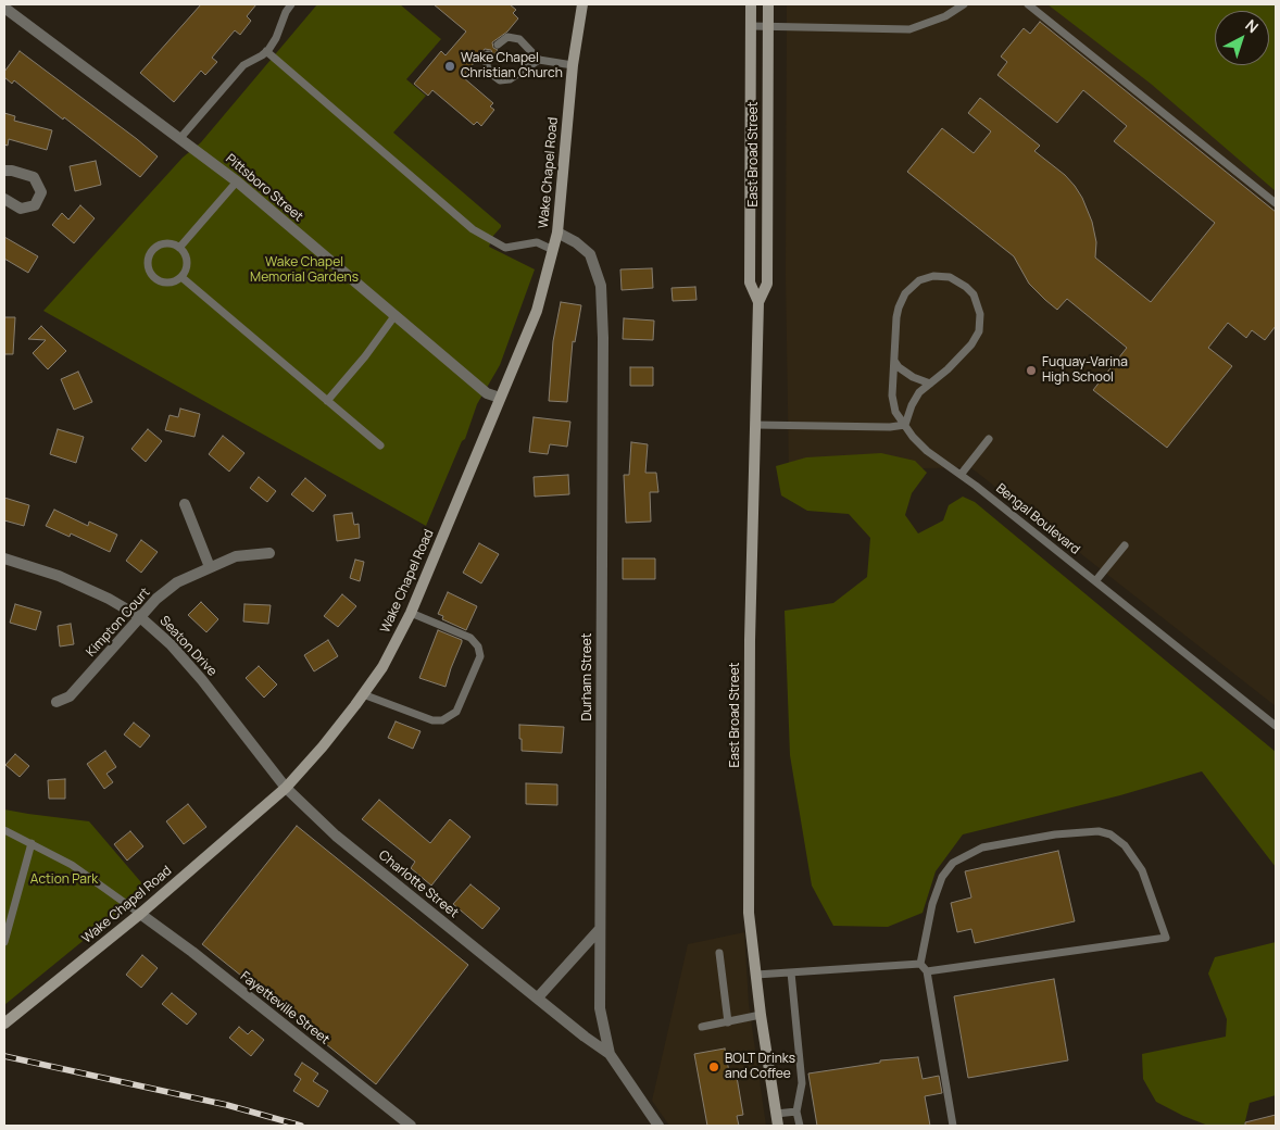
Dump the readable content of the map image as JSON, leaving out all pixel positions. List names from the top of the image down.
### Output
{
  "streets": {
    "main road": ["East Broad Street", "Wake Chapel Road"],
    "street": [
      "Pittsboro Street",
      "Kimpton Court",
      "Seaton Drive",
      "Durham Street",
      "Charlotte Street",
      "Fayetteville Street"
    ],
    "lane": ["Bengal Boulevard"]
  },
  "crossings": [
    ["Wake Chapel Road", "Pittsboro Street"],
    ["Wake Chapel Road", "Seaton Drive"],
    ["Wake Chapel Road", "Durham Street"],
    ["Wake Chapel Road", "Charlotte Street"],
    ["Wake Chapel Road", "Fayetteville Street"],
    ["Kimpton Court", "Seaton Drive"],
    ["Seaton Drive", "Charlotte Street"],
    ["Durham Street", "Charlotte Street"]
  ],
  "parks": ["Wake Chapel Memorial Gardens", "Action Park"],
  "places": ["Wake Chapel Christian Church", "Fuquay-Varina High School", "BOLT Drinks and Coffee"],
  "north": "top right"
}
